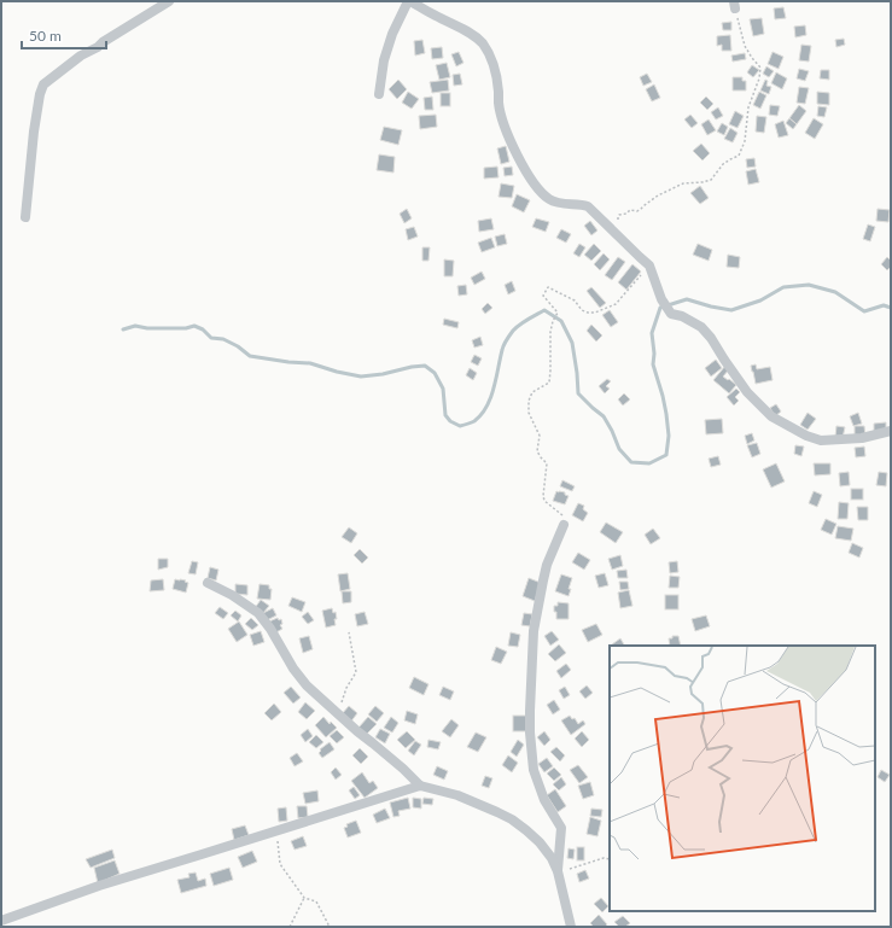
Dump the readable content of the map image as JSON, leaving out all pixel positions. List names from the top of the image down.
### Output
{
  "scale_bar": "50 m"
}
